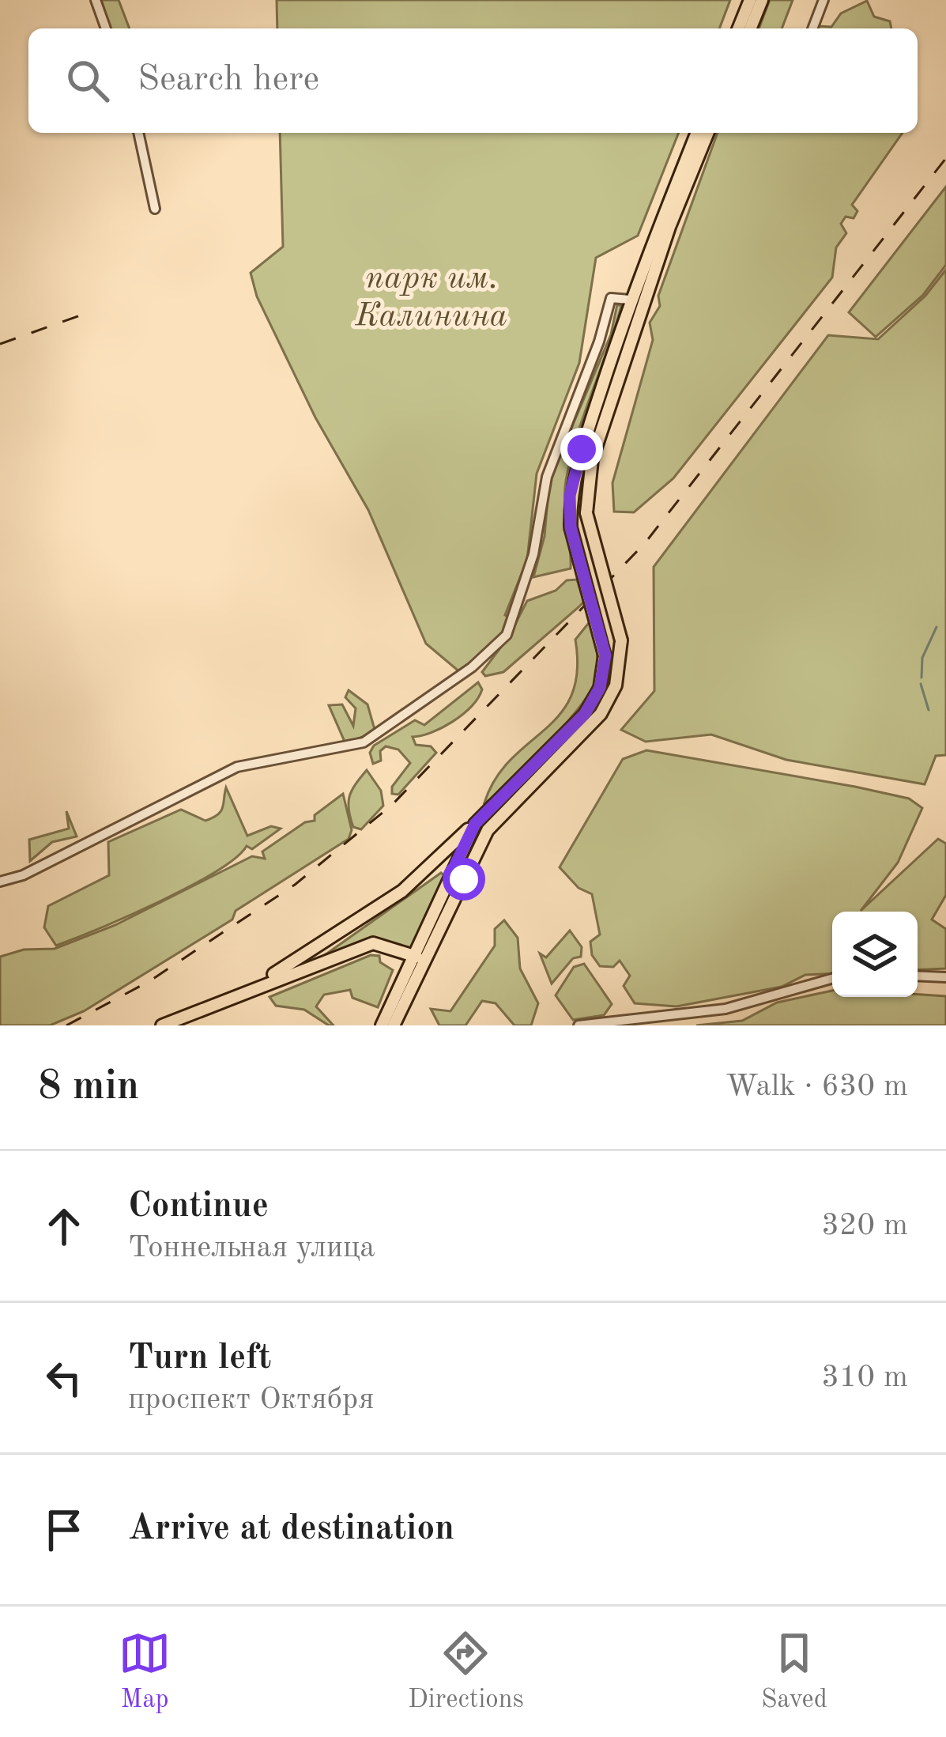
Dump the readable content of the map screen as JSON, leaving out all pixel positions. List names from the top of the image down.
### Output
{
  "parks": ["парк им. Калинина"],
  "page": {
    "search": "Search here",
    "heading": ["8 min", "Walk · 630 m"],
    "list": [
      ["Continue", "Тоннельная улица", "320 m"],
      ["Turn left", "проспект Октября", "310 m"],
      "Arrive at destination"
    ],
    "nav": ["Map", "Directions", "Saved"]
  }
}
